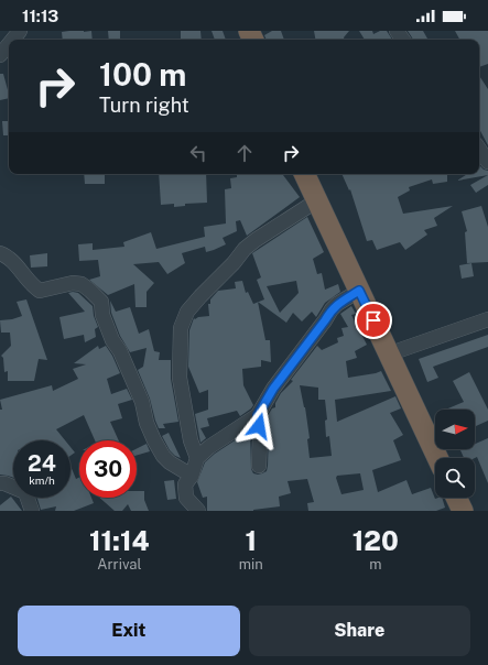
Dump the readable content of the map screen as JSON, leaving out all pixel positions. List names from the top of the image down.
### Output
{
  "north": "right",
  "page": {
    "status": "11:13",
    "turn": ["100 m", "Turn right"],
    "speed": "24 km/h",
    "limit": "30",
    "eta": [
      "11:14",
      "Arrival",
      "1",
      "min",
      "120",
      "m"
    ],
    "buttons": ["Exit", "Share"]
  }
}
